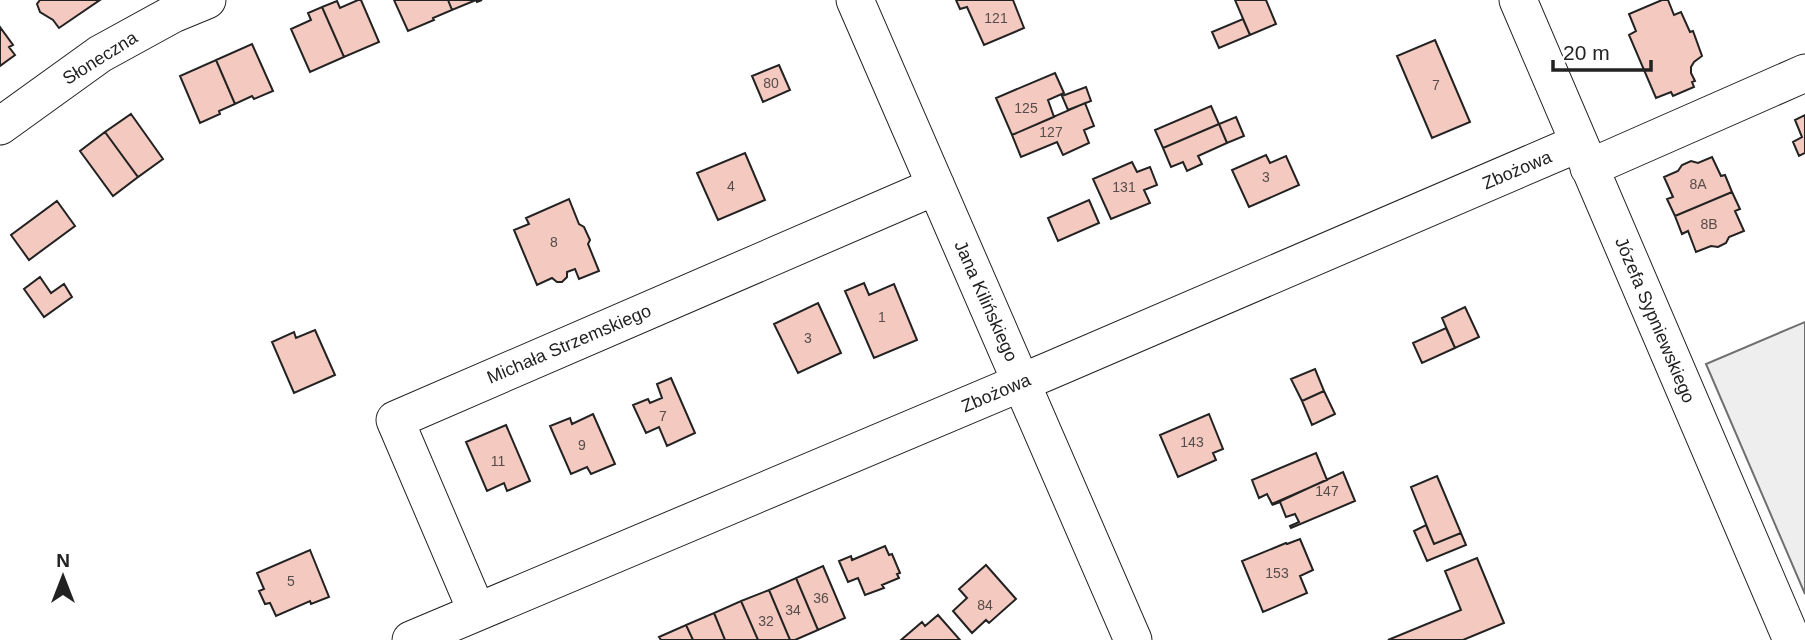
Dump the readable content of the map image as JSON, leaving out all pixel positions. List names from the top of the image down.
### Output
{
  "streets": {
    "street": [
      "Słoneczna",
      "Zbożowa",
      "Jana Kilińskiego",
      "Józefa Sypniewskiego",
      "Michała Strzemskiego"
    ]
  },
  "crossings": [
    ["Zbożowa", "Jana Kilińskiego"],
    ["Zbożowa", "Józefa Sypniewskiego"],
    ["Zbożowa", "Michała Strzemskiego"],
    ["Jana Kilińskiego", "Michała Strzemskiego"]
  ],
  "house_numbers": [
    "121",
    "80",
    "7",
    "125",
    "127",
    "3",
    "8A",
    "4",
    "131",
    "8B",
    "8",
    "1",
    "3",
    "7",
    "143",
    "9",
    "11",
    "147",
    "153",
    "5",
    "36",
    "84",
    "34",
    "32"
  ],
  "scale_bar": "20 m",
  "north": "top"
}
